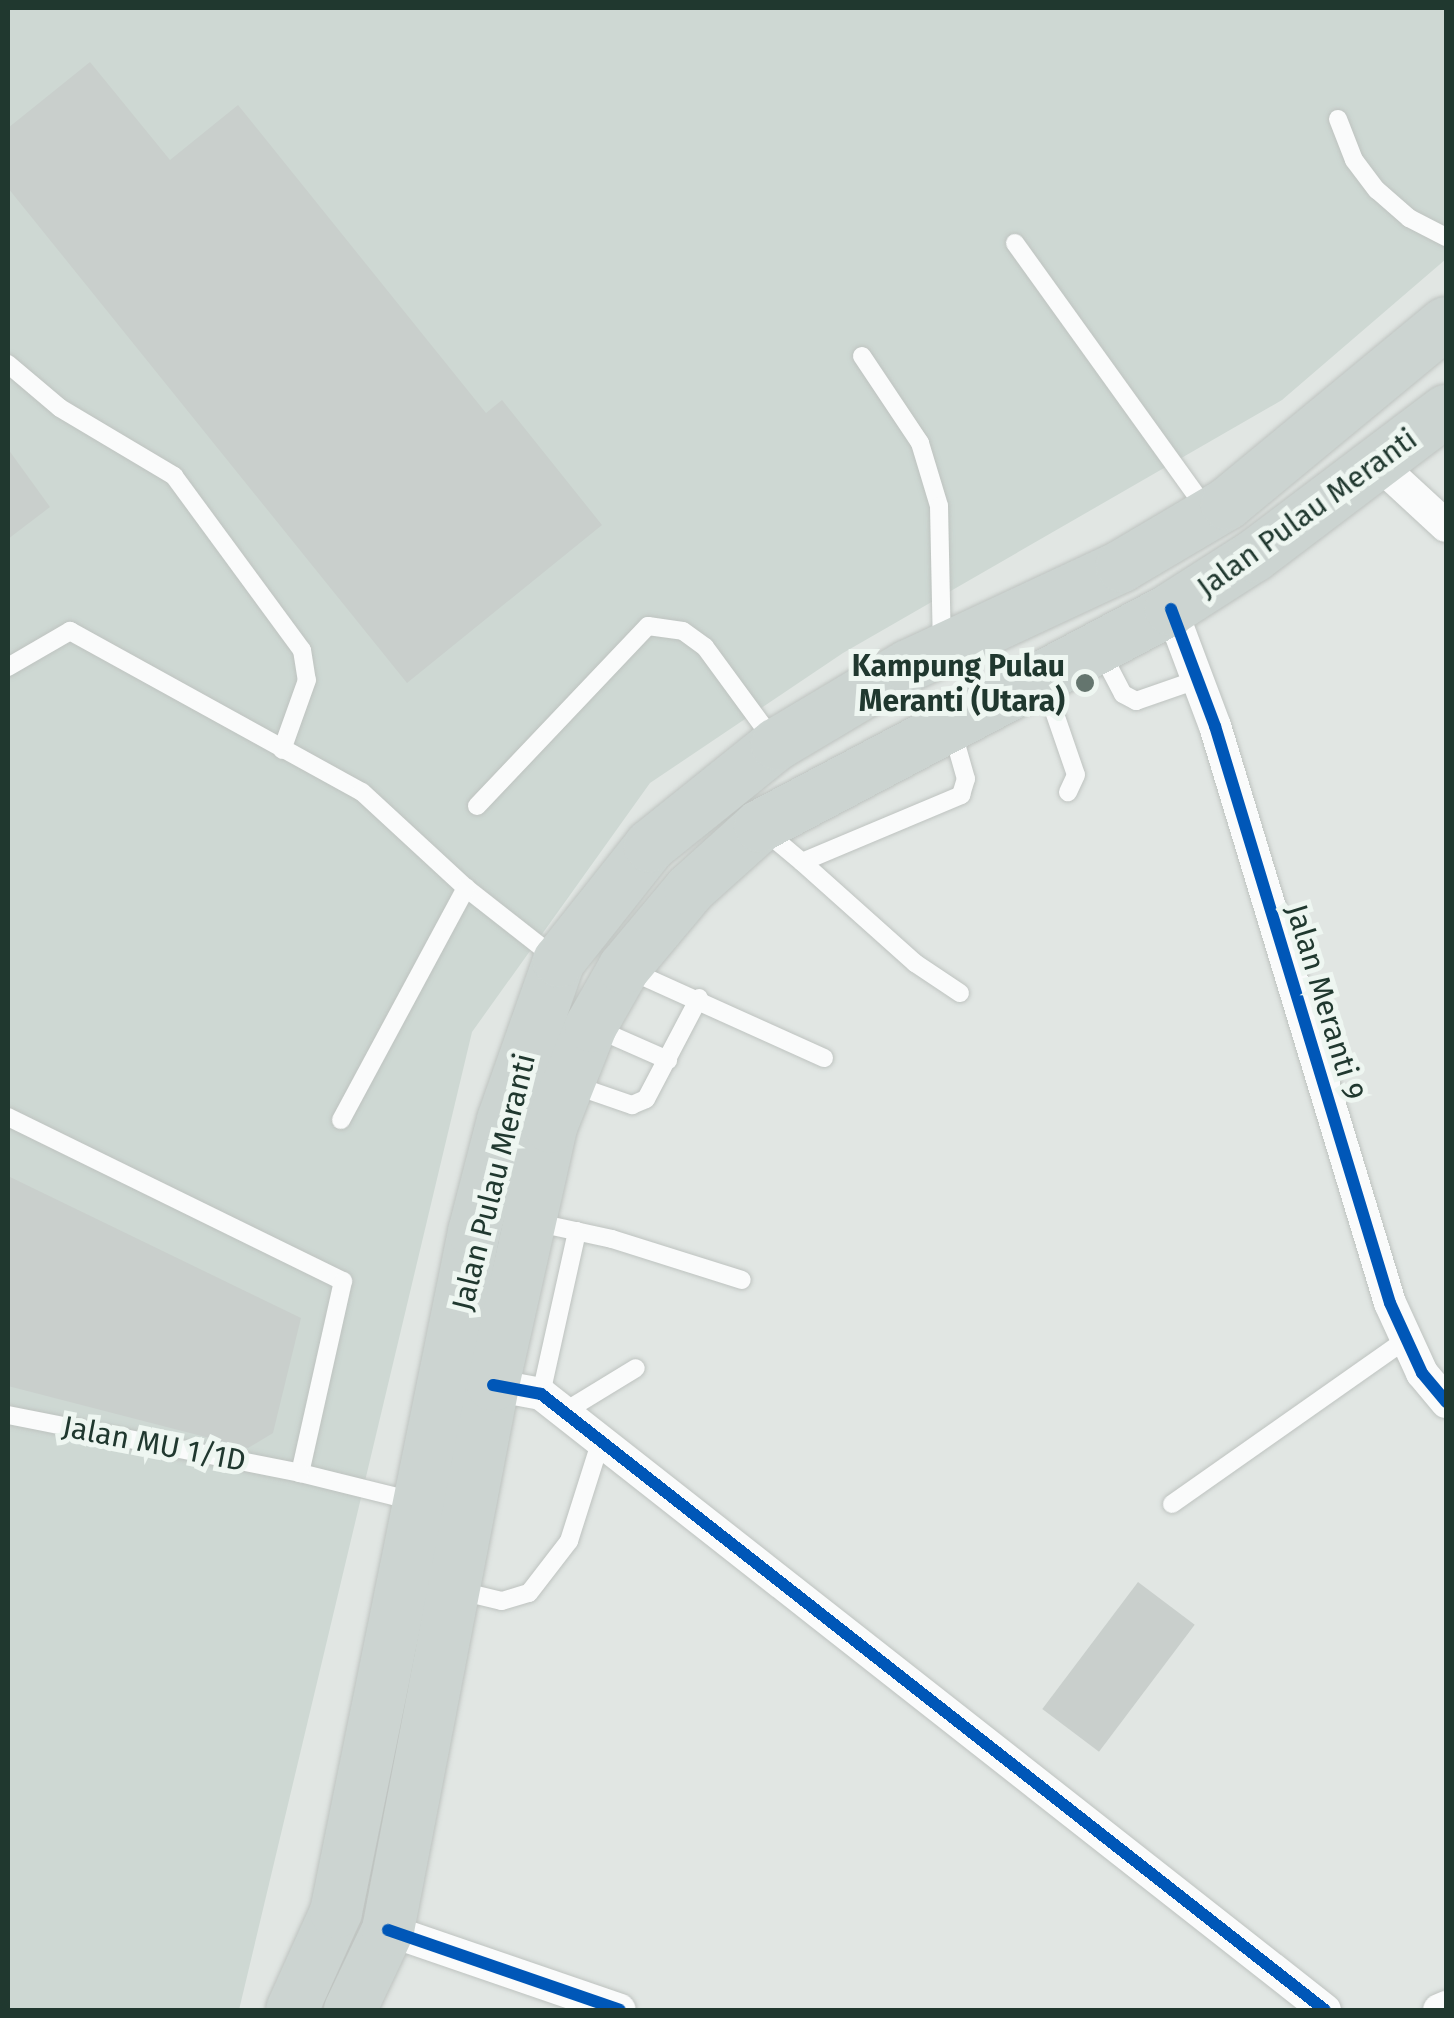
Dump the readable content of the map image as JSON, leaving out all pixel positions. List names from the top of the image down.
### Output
{
  "streets": {
    "main road": ["Jalan Pulau Meranti"],
    "street": ["Jalan Meranti 9"],
    "lane": ["Jalan MU 1/1D"]
  },
  "crossings": [
    ["Jalan Pulau Meranti", "Jalan Meranti 9"],
    ["Jalan Pulau Meranti", "Jalan MU 1/1D"]
  ],
  "places": ["Kampung Pulau Meranti (Utara)"]
}
